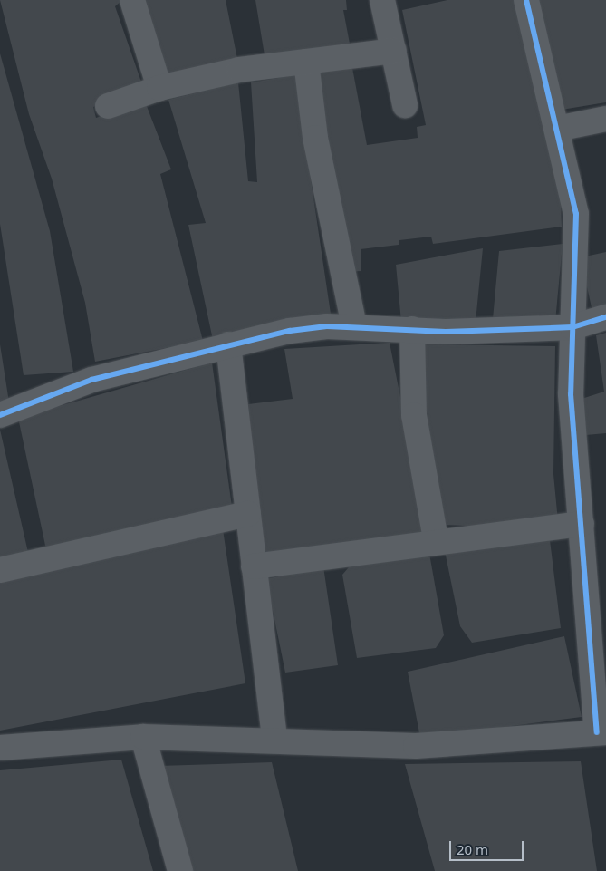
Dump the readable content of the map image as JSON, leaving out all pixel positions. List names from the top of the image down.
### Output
{
  "scale_bar": "20 m"
}
